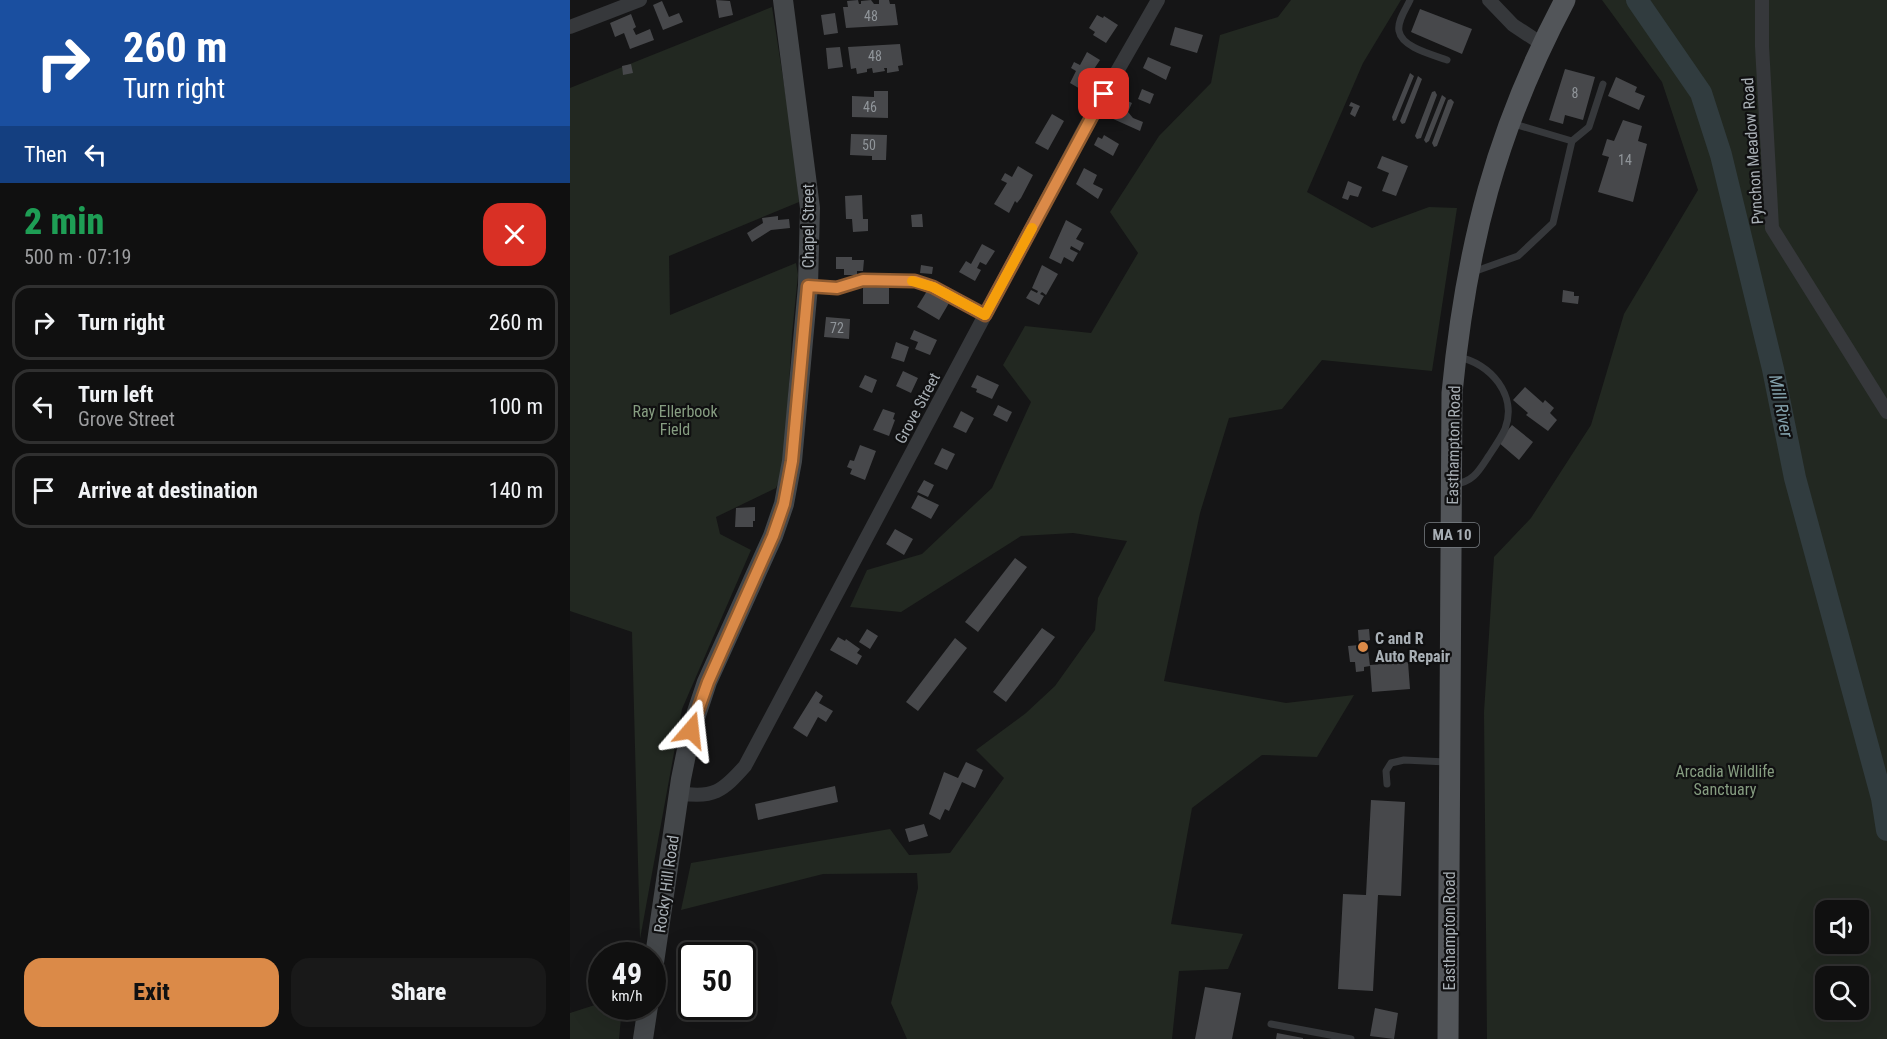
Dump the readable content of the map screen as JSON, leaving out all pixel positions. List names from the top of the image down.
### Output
{
  "streets": {
    "main road": [
      "Chapel Street",
      "Easthampton Road",
      "MA 10",
      "Rocky Hill Road"
    ],
    "street": ["Pynchon Meadow Road", "Grove Street"]
  },
  "crossings": [
    ["Chapel Street", "Grove Street"],
    ["Chapel Street", "Rocky Hill Road"],
    ["Grove Street", "Rocky Hill Road"],
    ["Easthampton Road", "MA 10"]
  ],
  "water": ["Mill River"],
  "parks": ["Ray Ellerbook Field", "Arcadia Wildlife Sanctuary"],
  "places": ["C and R Auto Repair"],
  "house_numbers": [
    "48",
    "48",
    "8",
    "46",
    "50",
    "14",
    "72"
  ],
  "page": {
    "turn": ["260 m", "Turn right"],
    "then": "Then",
    "heading": ["2 min", "500 m · 07:19"],
    "list": [
      {
        "name": "Turn right",
        "value": "260 m"
      },
      {
        "name": "Turn left",
        "note": "Grove Street",
        "value": "100 m"
      },
      {
        "name": "Arrive at destination",
        "value": "140 m"
      }
    ],
    "speed": "49 km/h",
    "limit": "50",
    "buttons": ["Exit", "Share"]
  }
}
